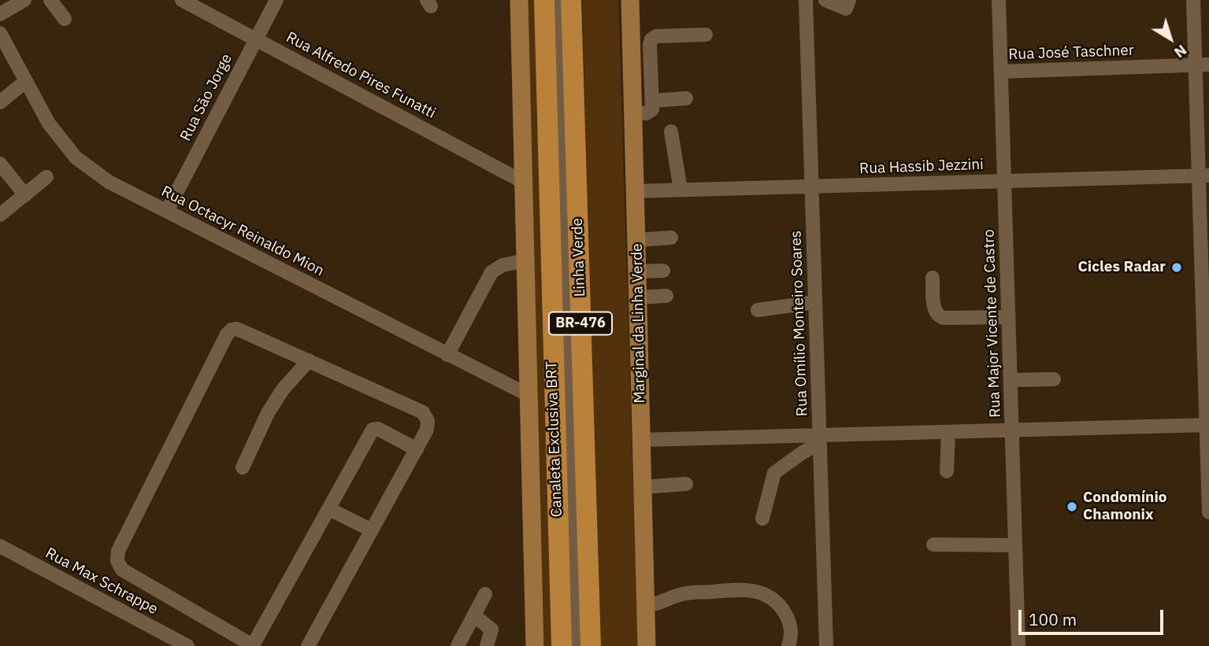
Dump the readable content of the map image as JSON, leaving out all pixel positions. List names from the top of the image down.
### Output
{
  "streets": {
    "highway": ["Linha Verde", "BR-476"],
    "main road": ["Marginal da Linha Verde"],
    "street": [
      "Rua José Taschner",
      "Rua Alfredo Pires Funatti",
      "Rua São Jorge",
      "Rua Hassib Jezzini",
      "Rua Octacyr Reinaldo Mion",
      "Rua Omílio Monteiro Soares",
      "Rua Major Vicente de Castro",
      "Canaleta Exclusiva BRT",
      "Rua Max Schrappe"
    ]
  },
  "crossings": [
    ["Rua José Taschner", "Rua Major Vicente de Castro"],
    ["Rua Alfredo Pires Funatti", "Rua São Jorge"],
    ["Rua São Jorge", "Rua Octacyr Reinaldo Mion"],
    ["Rua Hassib Jezzini", "Marginal da Linha Verde"],
    ["Rua Hassib Jezzini", "Rua Omílio Monteiro Soares"],
    ["Rua Hassib Jezzini", "Rua Major Vicente de Castro"]
  ],
  "places": ["Cicles Radar", "Condomínio Chamonix"],
  "scale_bar": "100 m",
  "north": "bottom right"
}
